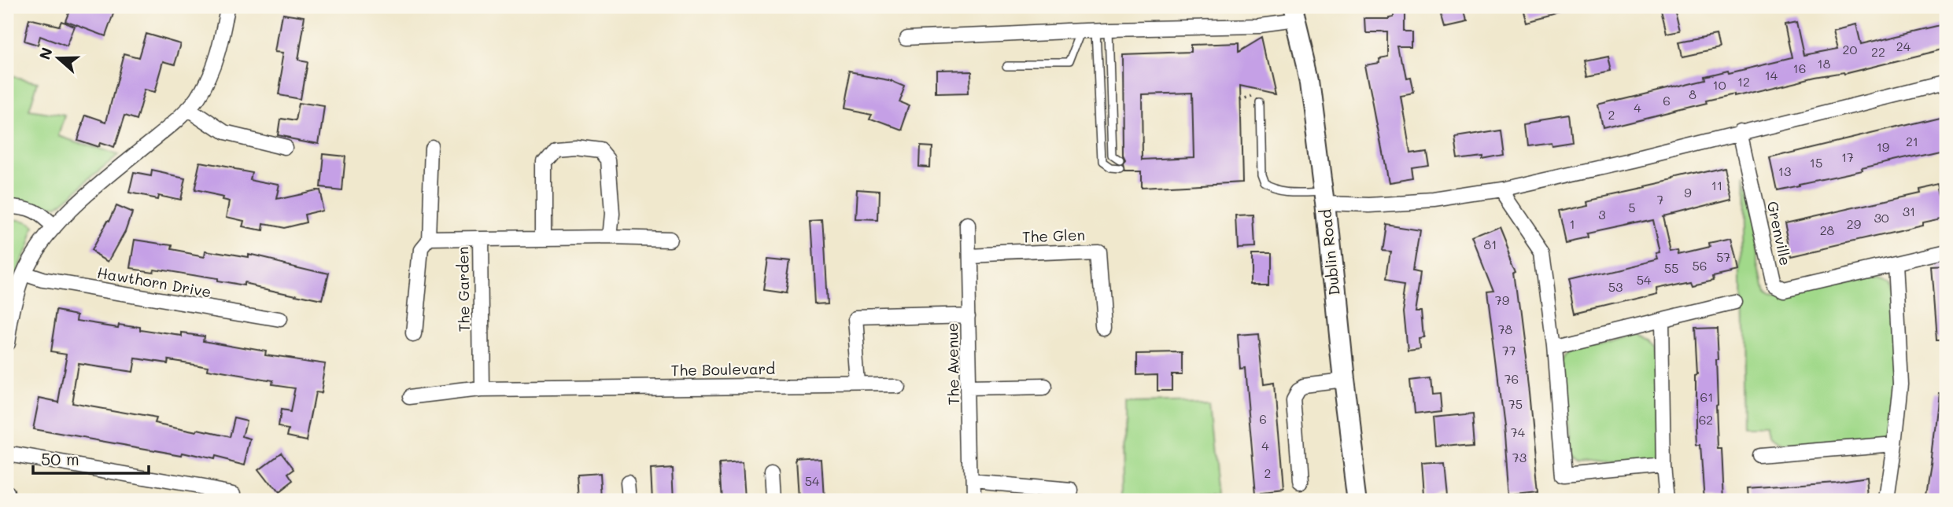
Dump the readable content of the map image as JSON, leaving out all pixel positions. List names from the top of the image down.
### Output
{
  "streets": {
    "main road": ["Dublin Road"],
    "street": [
      "Grenville",
      "The Glen",
      "Hawthorn Drive",
      "The Garden",
      "The Avenue",
      "The Boulevard"
    ]
  },
  "crossings": [
    ["The Glen", "The Avenue"],
    ["The Garden", "The Boulevard"]
  ],
  "house_numbers": [
    "24",
    "20",
    "22",
    "18",
    "16",
    "14",
    "12",
    "10",
    "8",
    "6",
    "4",
    "2",
    "21",
    "19",
    "17",
    "15",
    "13",
    "11",
    "9",
    "7",
    "5",
    "31",
    "3",
    "30",
    "1",
    "29",
    "28",
    "81",
    "57",
    "56",
    "55",
    "54",
    "53",
    "79",
    "78",
    "77",
    "76",
    "61",
    "75",
    "6",
    "62",
    "74",
    "4",
    "73",
    "2",
    "54"
  ],
  "scale_bar": "50 m",
  "north": "left"
}
